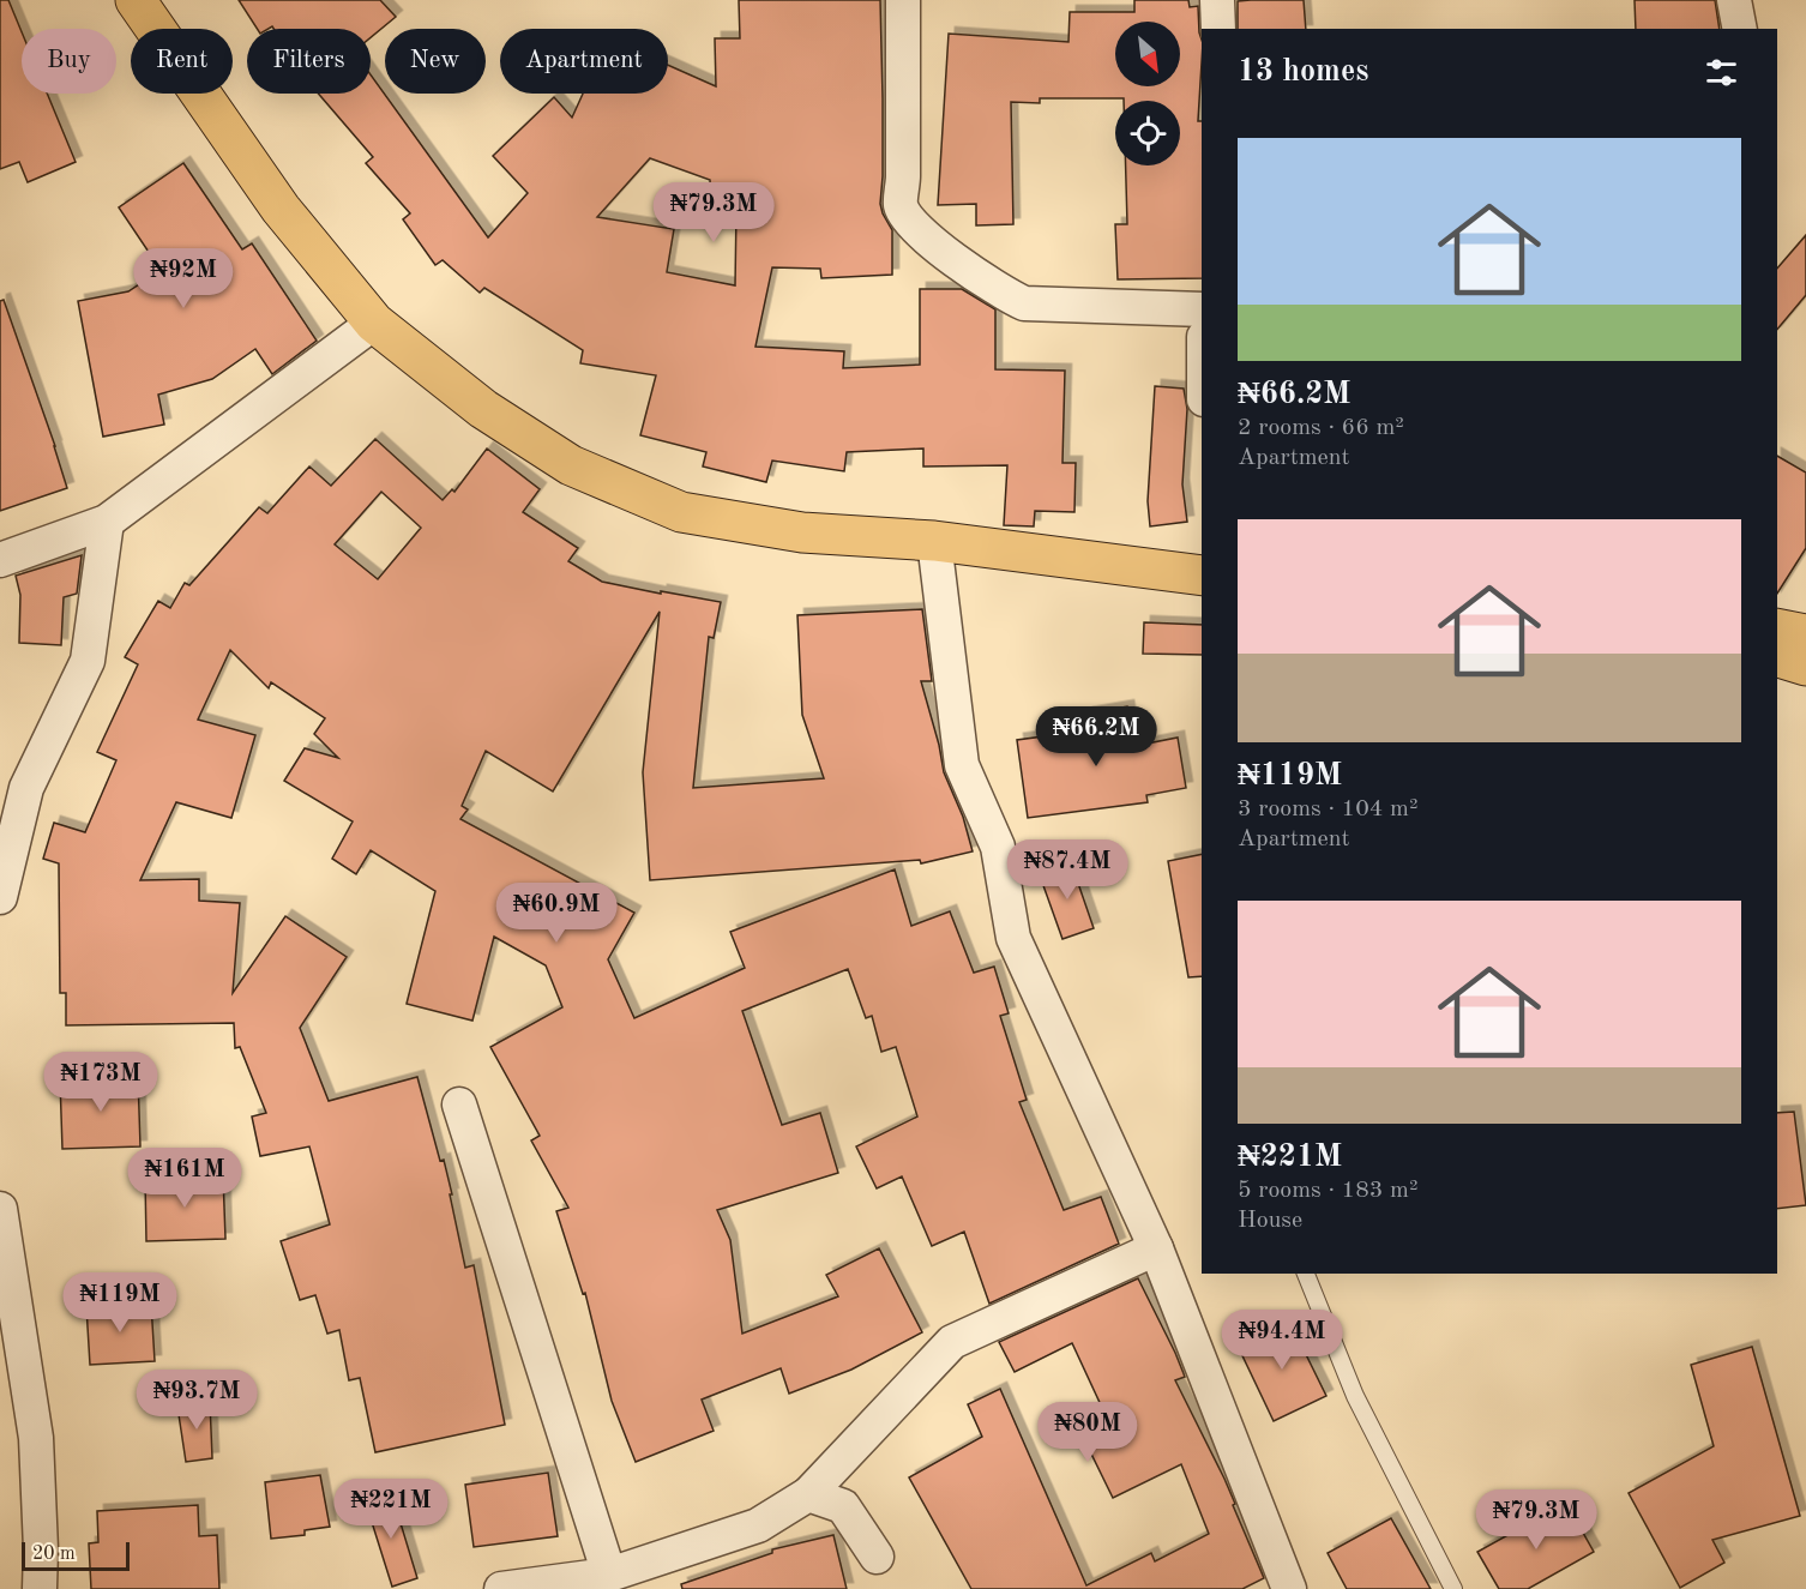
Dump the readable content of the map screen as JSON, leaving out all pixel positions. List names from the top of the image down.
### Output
{
  "scale_bar": "20 m",
  "north": "bottom right",
  "page": {
    "chip": [
      "Buy",
      "Rent",
      "Filters",
      "New",
      "Apartment"
    ],
    "heading": "13 homes",
    "list": [
      {
        "name": "₦66.2M",
        "note": "2 rooms · 66 m² · Apartment"
      },
      {
        "name": "₦119M",
        "note": "3 rooms · 104 m² · Apartment"
      },
      {
        "name": "₦221M",
        "note": "5 rooms · 183 m² · House"
      }
    ],
    "price": [
      "₦79.3M",
      "₦92M",
      "₦66.2M",
      "₦87.4M",
      "₦60.9M",
      "₦173M",
      "₦161M",
      "₦119M",
      "₦94.4M",
      "₦93.7M",
      "₦80M",
      "₦221M",
      "₦79.3M"
    ],
    "scale": "20 m"
  }
}
